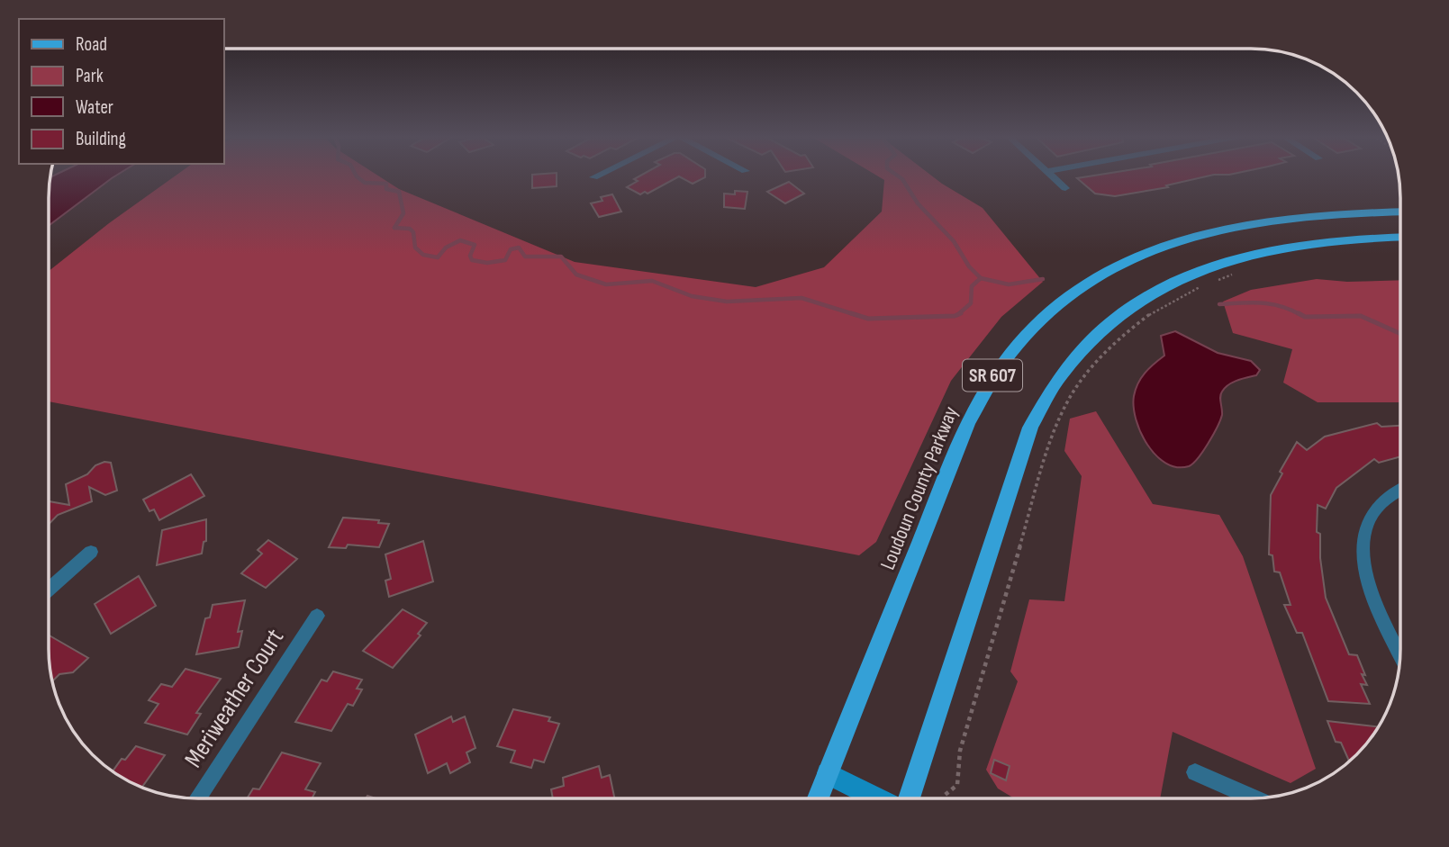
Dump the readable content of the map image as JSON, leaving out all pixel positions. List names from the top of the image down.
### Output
{
  "streets": {
    "main road": ["SR 607", "Loudoun County Parkway"],
    "street": ["Meriweather Court"]
  },
  "legend": [
    "Road",
    "Park",
    "Water",
    "Building"
  ]
}
